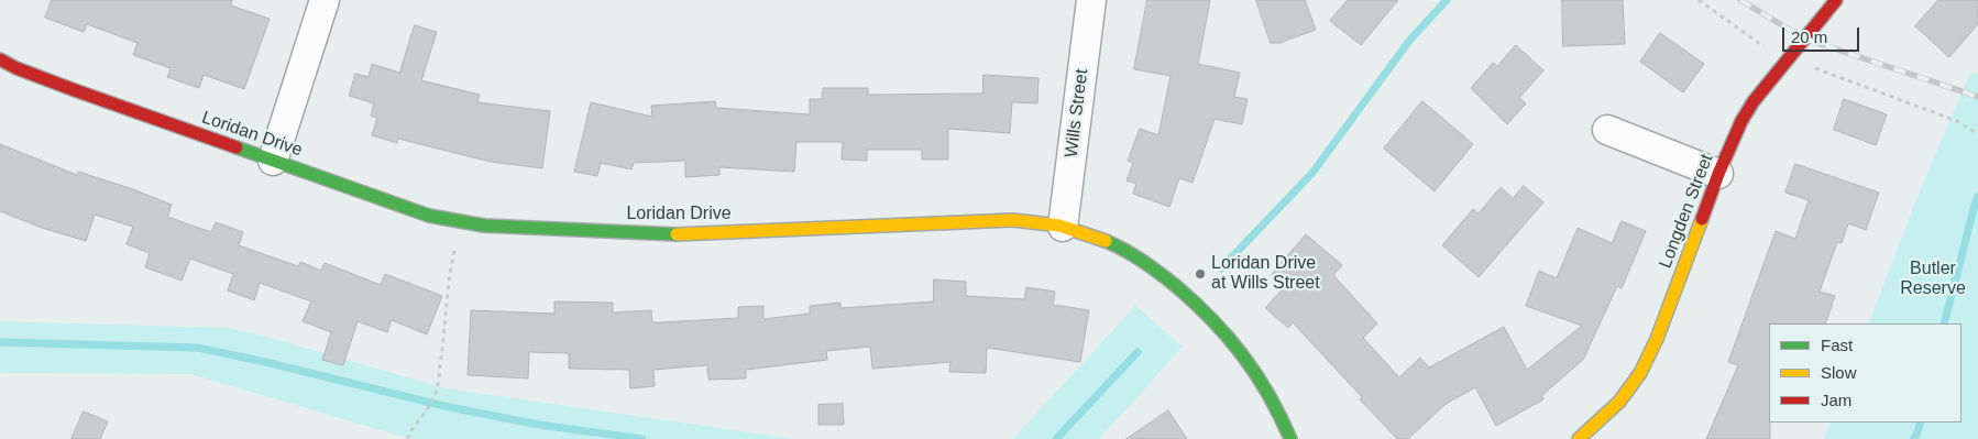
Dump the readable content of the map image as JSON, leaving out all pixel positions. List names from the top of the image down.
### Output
{
  "streets": {
    "street": ["Wills Street", "Loridan Drive", "Longden Street"]
  },
  "crossings": [
    ["Wills Street", "Loridan Drive"]
  ],
  "parks": ["Butler Reserve"],
  "places": ["Loridan Drive at Wills Street"],
  "legend": ["Fast", "Slow", "Jam"],
  "scale_bar": "20 m"
}
